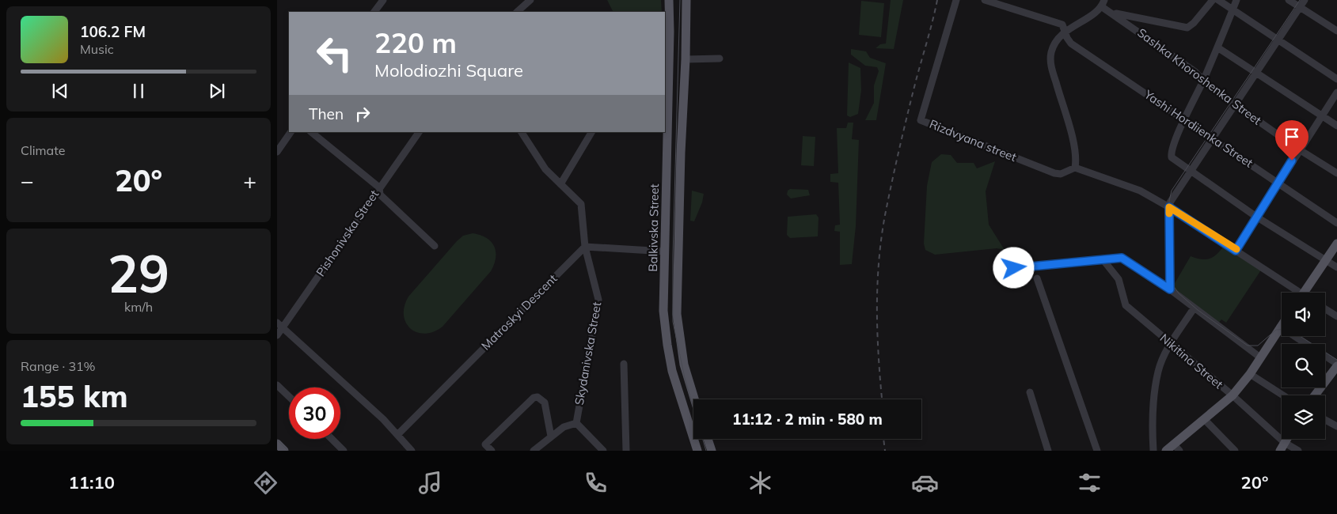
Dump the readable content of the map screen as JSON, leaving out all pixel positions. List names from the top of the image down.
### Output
{
  "streets": {
    "main road": ["Balkivska Street"],
    "street": [
      "Sashka Khoroshenka Street",
      "Yashi Hordiienka Street",
      "Rizdvyana street",
      "Pishonivska Street",
      "Matroskyi Descent",
      "Skydanivska Street",
      "Nikitina Street"
    ]
  },
  "crossings": [
    ["Matroskyi Descent", "Skydanivska Street"]
  ],
  "page": {
    "turn": ["220 m", "Molodiozhi Square"],
    "song": ["106.2 FM", "Music"],
    "then": "Then",
    "tile": [
      "Climate",
      ["29", "km/h"],
      ["Range · 31%", "155 km"]
    ],
    "heat": ["−", "20°", "+"],
    "limit": "30",
    "trip": "11:12 · 2 min · 580 m",
    "tabs": ["11:10", "20°"]
  }
}
